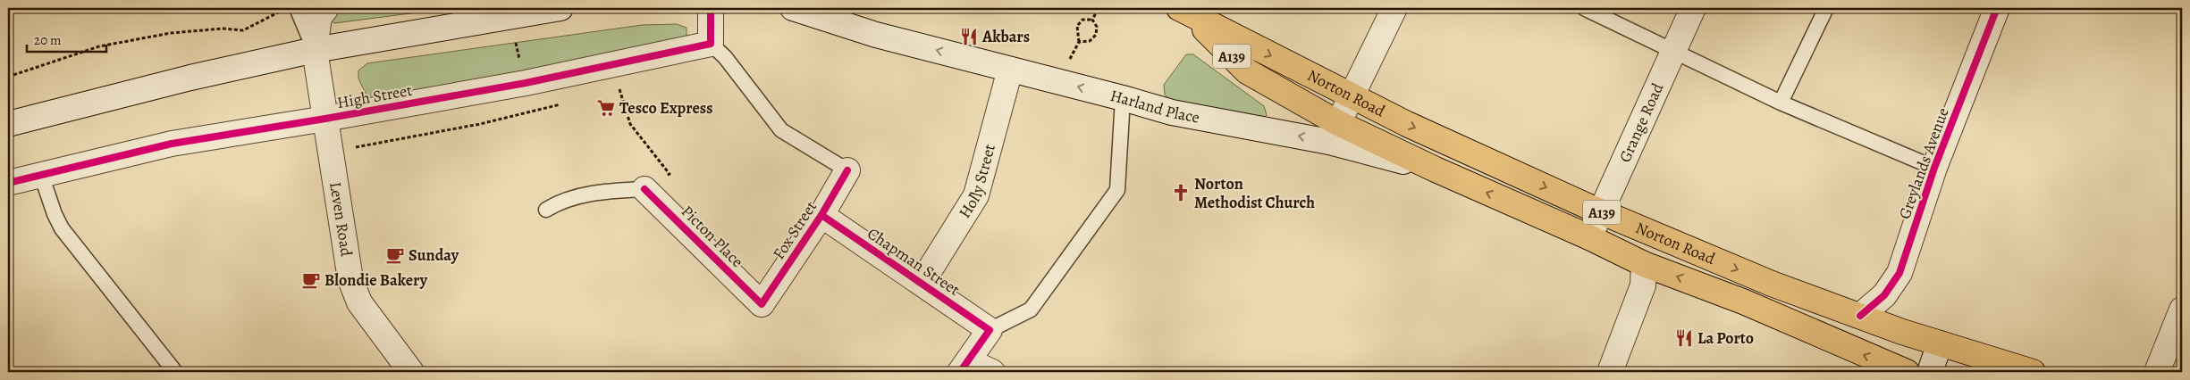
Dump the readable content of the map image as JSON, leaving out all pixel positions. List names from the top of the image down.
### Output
{
  "streets": {
    "main road": ["A139", "Norton Road"],
    "street": [
      "High Street",
      "Harland Place",
      "Grange Road",
      "Greylands Avenue",
      "Holly Street",
      "Leven Road",
      "Fox Street",
      "Picton Place",
      "Chapman Street"
    ]
  },
  "crossings": [
    ["Norton Road", "Harland Place"],
    ["Norton Road", "Grange Road"],
    ["Norton Road", "Greylands Avenue"],
    ["High Street", "Leven Road"],
    ["Harland Place", "Holly Street"],
    ["Holly Street", "Chapman Street"],
    ["Fox Street", "Picton Place"],
    ["Fox Street", "Chapman Street"]
  ],
  "one_way": ["Harland Place"],
  "places": {
    "restaurant": ["Akbars", "La Porto"],
    "supermarket": ["Tesco Express"],
    "church": ["Norton Methodist Church"],
    "cafe": ["Sunday", "Blondie Bakery"]
  },
  "scale_bar": "20 m"
}
